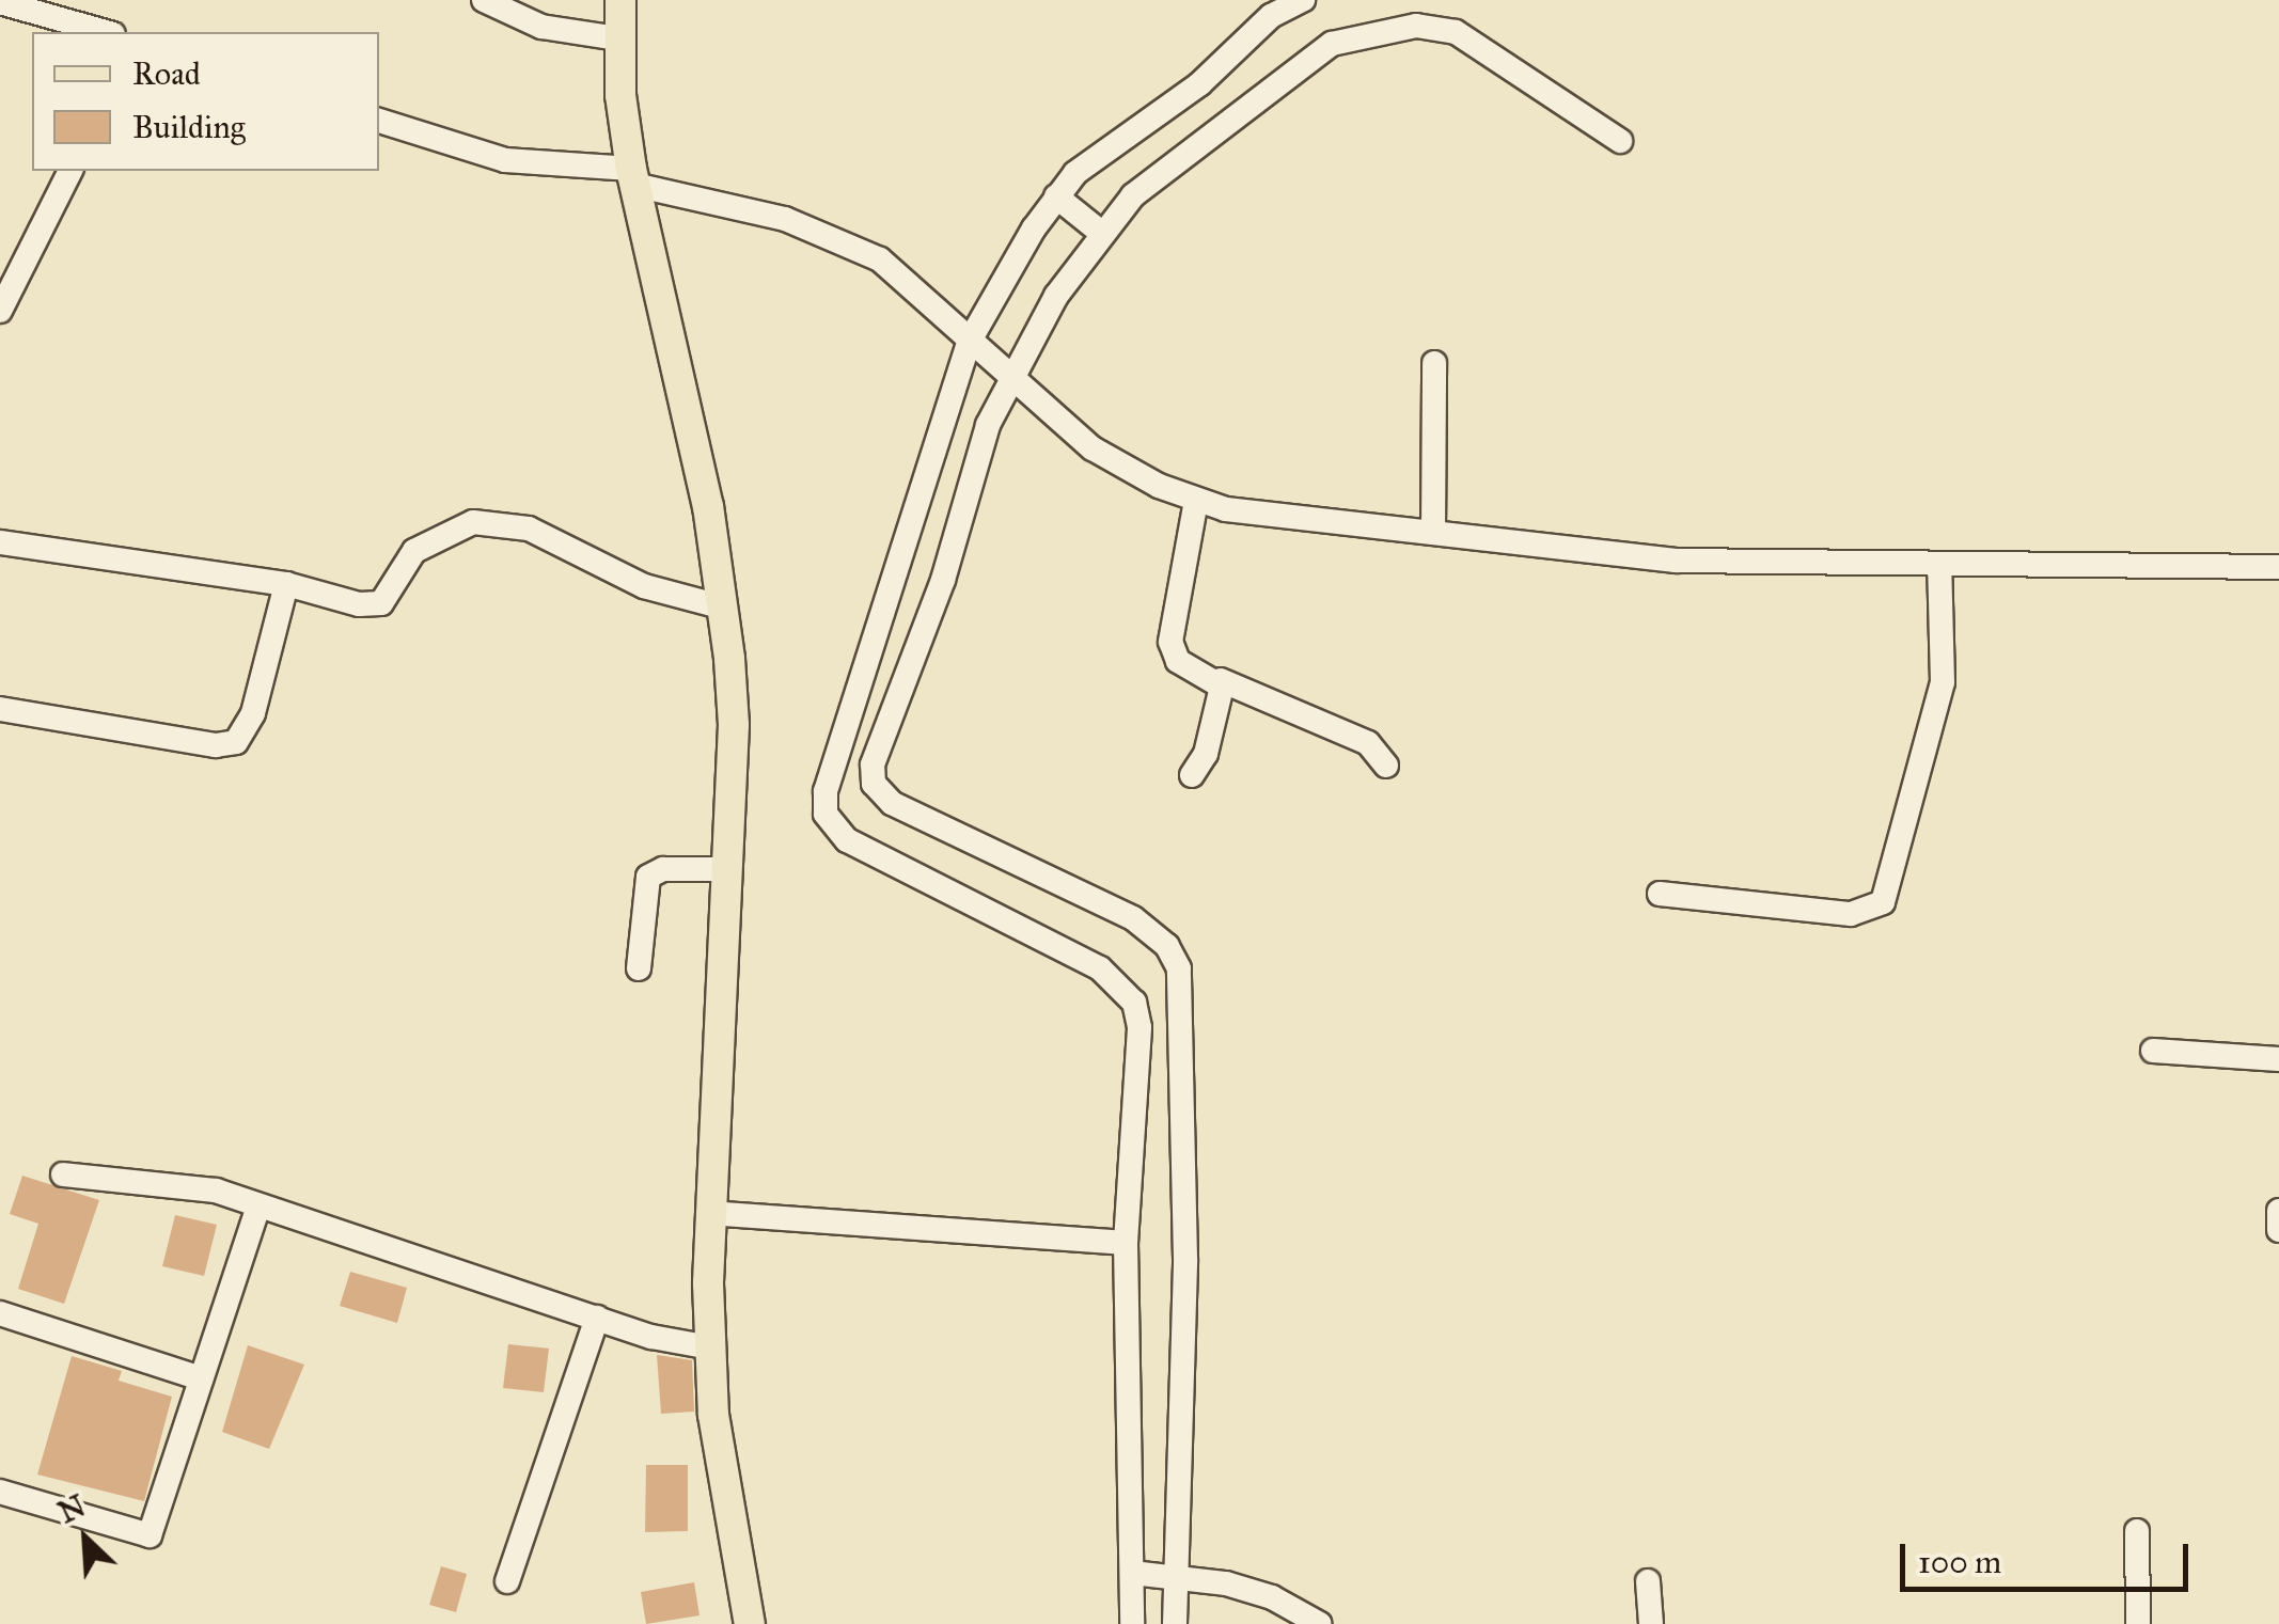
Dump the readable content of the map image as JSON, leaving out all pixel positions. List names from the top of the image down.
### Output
{
  "legend": ["Road", "Building"],
  "scale_bar": "100 m",
  "north": "top left"
}
